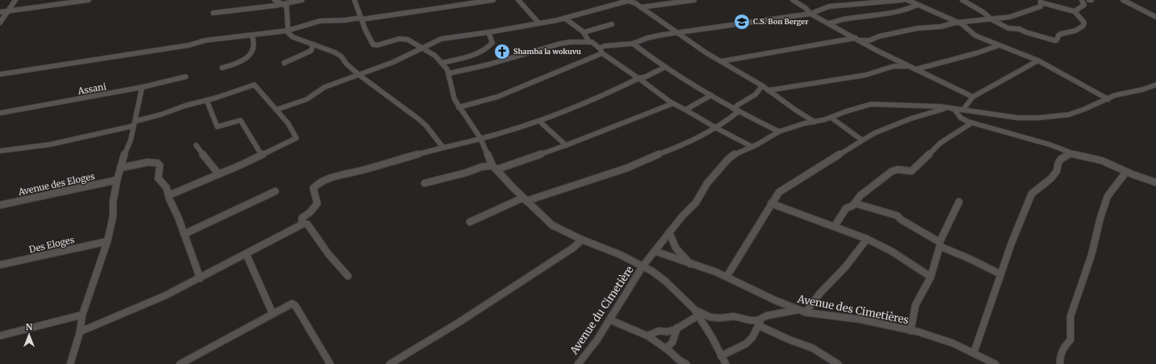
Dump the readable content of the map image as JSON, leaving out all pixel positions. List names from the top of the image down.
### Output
{
  "streets": {
    "street": [
      "Assani",
      "Avenue des Eloges",
      "Des Eloges",
      "Avenue des Cimetières",
      "Avenue du Cimetière"
    ]
  },
  "crossings": [
    ["Avenue des Cimetières", "Avenue du Cimetière"]
  ],
  "places": {
    "school or university": ["C.S. Bon Berger"],
    "church": ["Shamba la wokuvu"]
  },
  "north": "top"
}
